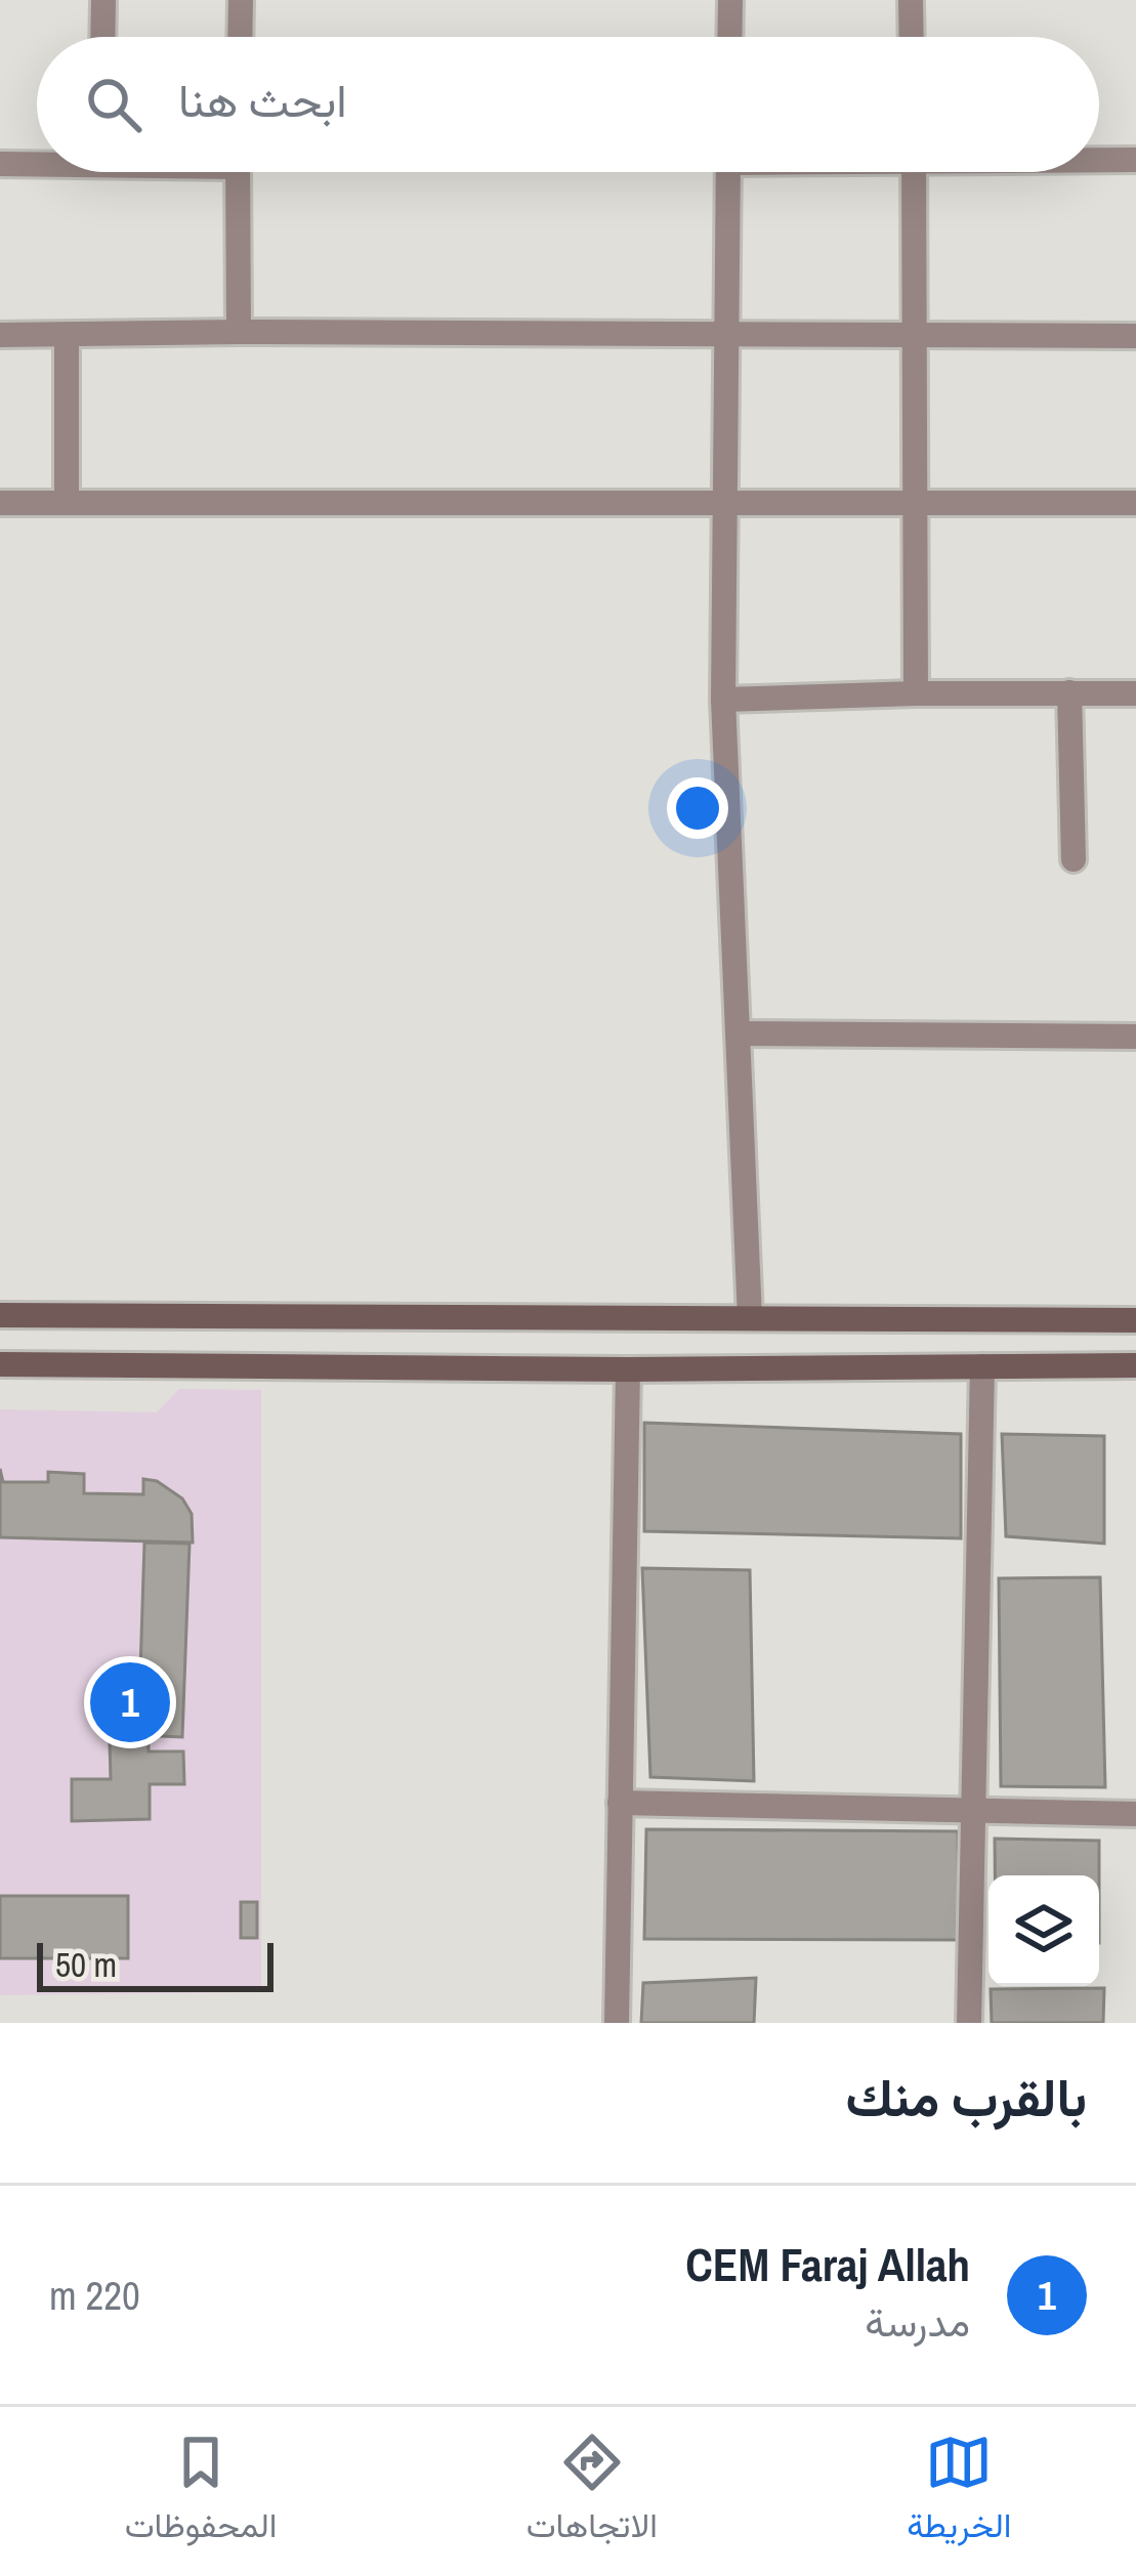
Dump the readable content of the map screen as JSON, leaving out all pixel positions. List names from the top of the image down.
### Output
{
  "scale_bar": "50 m",
  "page": {
    "search": "ابحث هنا",
    "pins": "1",
    "scale": "50 m",
    "heading": "بالقرب منك",
    "list": [
      {
        "mark": "1",
        "name": "CEM Faraj Allah",
        "note": "مدرسة",
        "value": "220 m"
      }
    ],
    "nav": ["الخريطة", "الاتجاهات", "المحفوظات"]
  }
}
